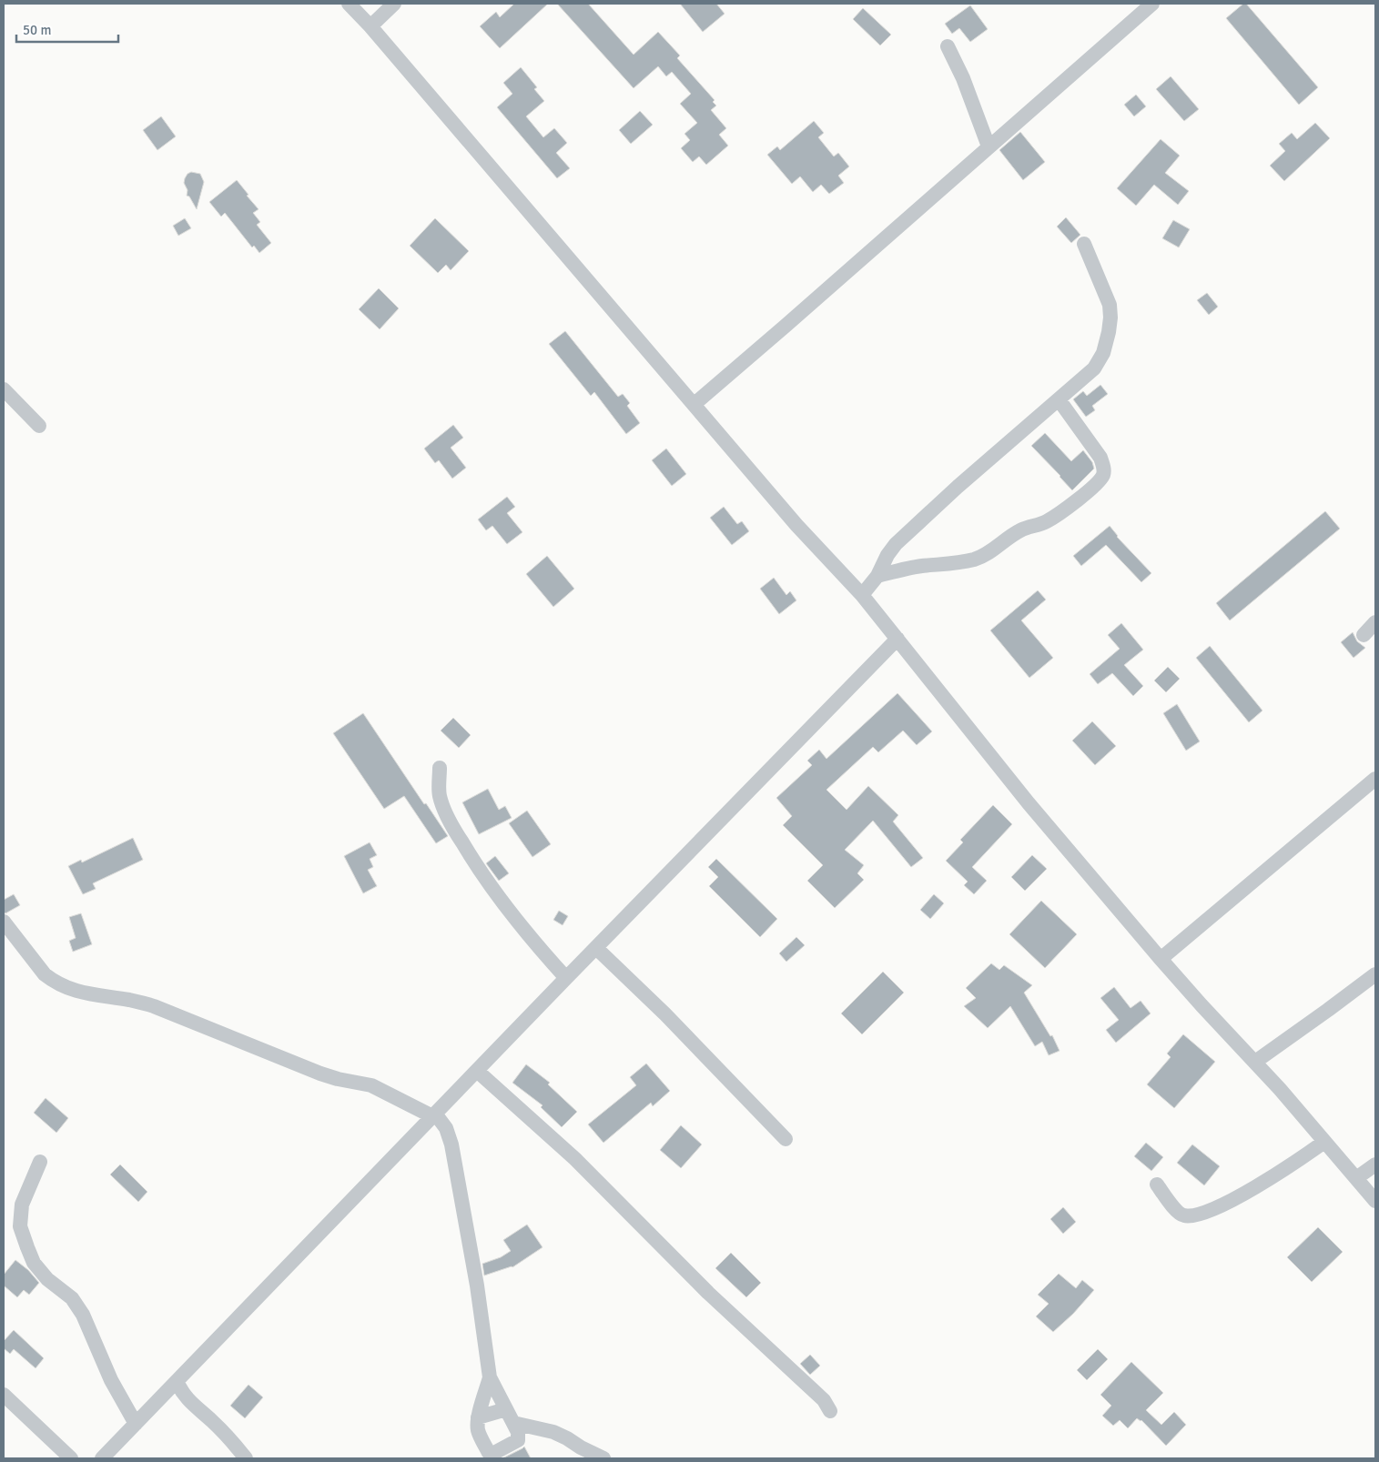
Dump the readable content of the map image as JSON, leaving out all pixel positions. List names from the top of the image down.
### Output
{
  "scale_bar": "50 m"
}
